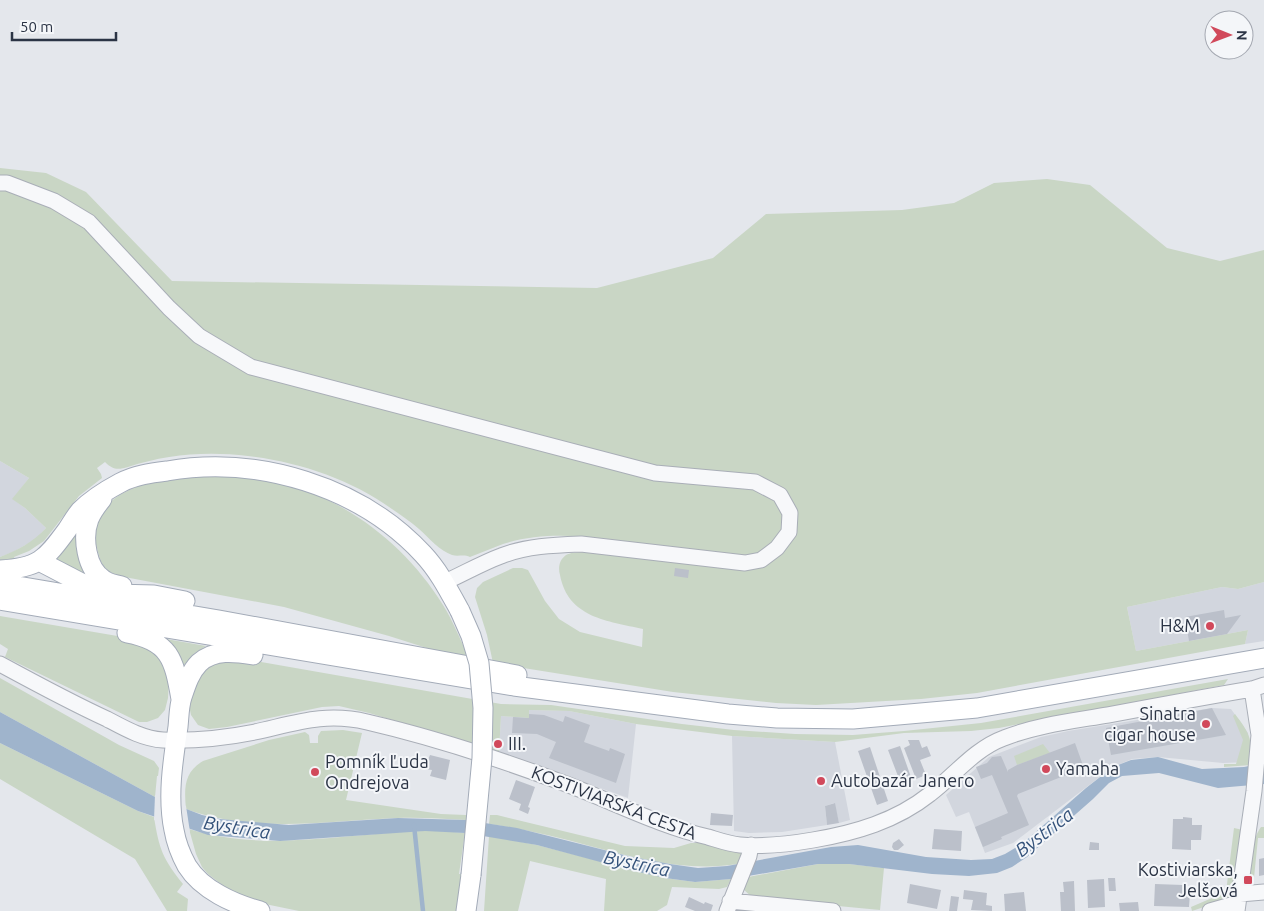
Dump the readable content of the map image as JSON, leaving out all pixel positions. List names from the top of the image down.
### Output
{
  "streets": {
    "street": ["KOSTIVIARSKA CESTA"]
  },
  "water": ["Bystrica"],
  "places": {
    "other": [
      "H&M",
      "Sinatra cigar house",
      "III.",
      "Yamaha",
      "Pomník Ľuda Ondrejova",
      "Autobazár Janero"
    ],
    "transit": ["Kostiviarska, Jelšová"]
  },
  "scale_bar": "50 m",
  "north": "right"
}
